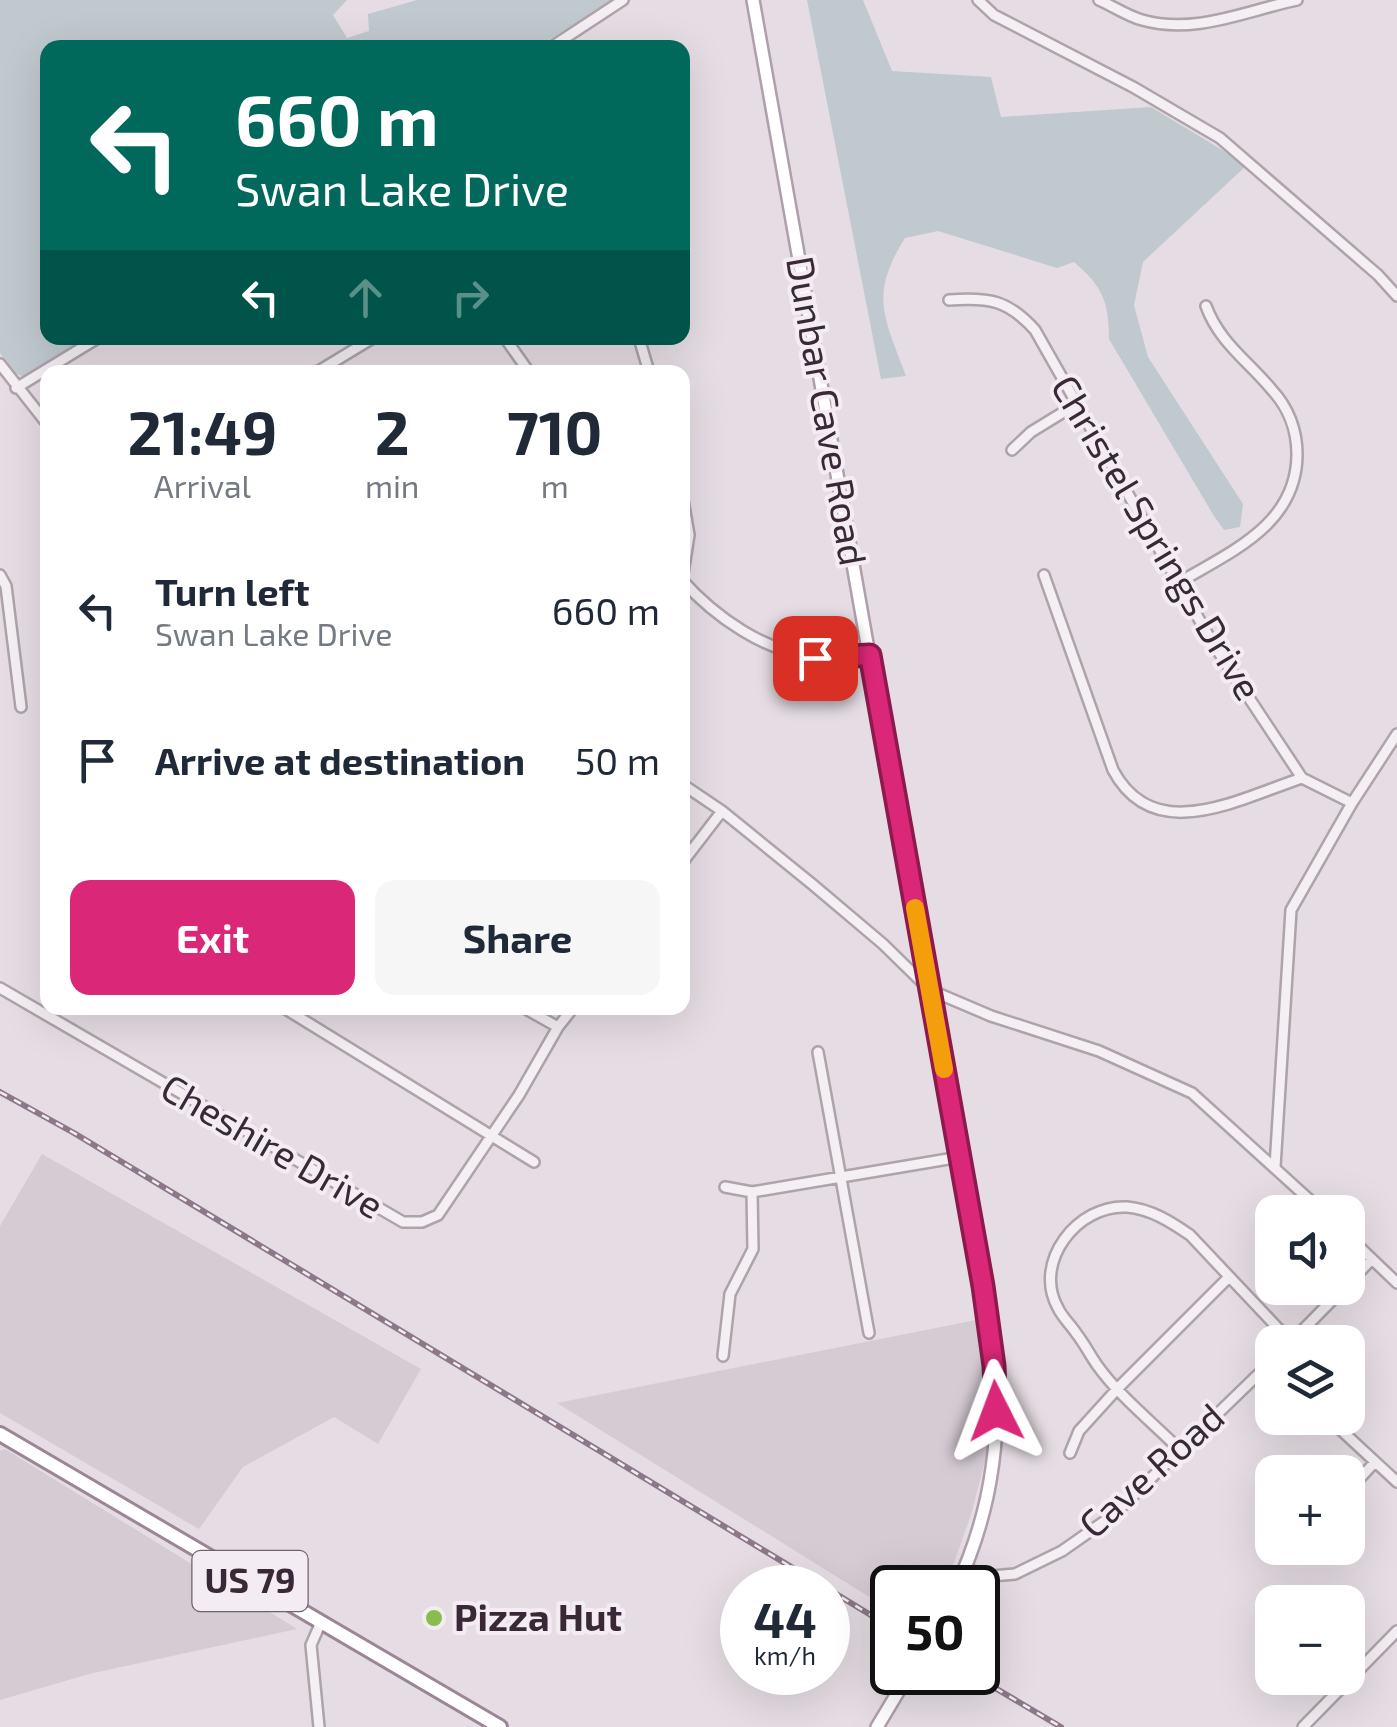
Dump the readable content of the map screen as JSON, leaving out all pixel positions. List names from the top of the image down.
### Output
{
  "streets": {
    "highway": ["US 79"],
    "main road": ["Dunbar Cave Road"],
    "street": ["Christel Springs Drive", "Cheshire Drive", "Cave Road"]
  },
  "places": ["Pizza Hut"],
  "page": {
    "turn": ["660 m", "Swan Lake Drive"],
    "eta": [
      "21:49",
      "Arrival",
      "2",
      "min",
      "710",
      "m"
    ],
    "list": [
      {
        "name": "Turn left",
        "note": "Swan Lake Drive",
        "value": "660 m"
      },
      {
        "name": "Arrive at destination",
        "value": "50 m"
      }
    ],
    "buttons": ["Exit", "Share"],
    "map_buttons": ["+", "−"],
    "speed": "44 km/h",
    "limit": "50"
  }
}
